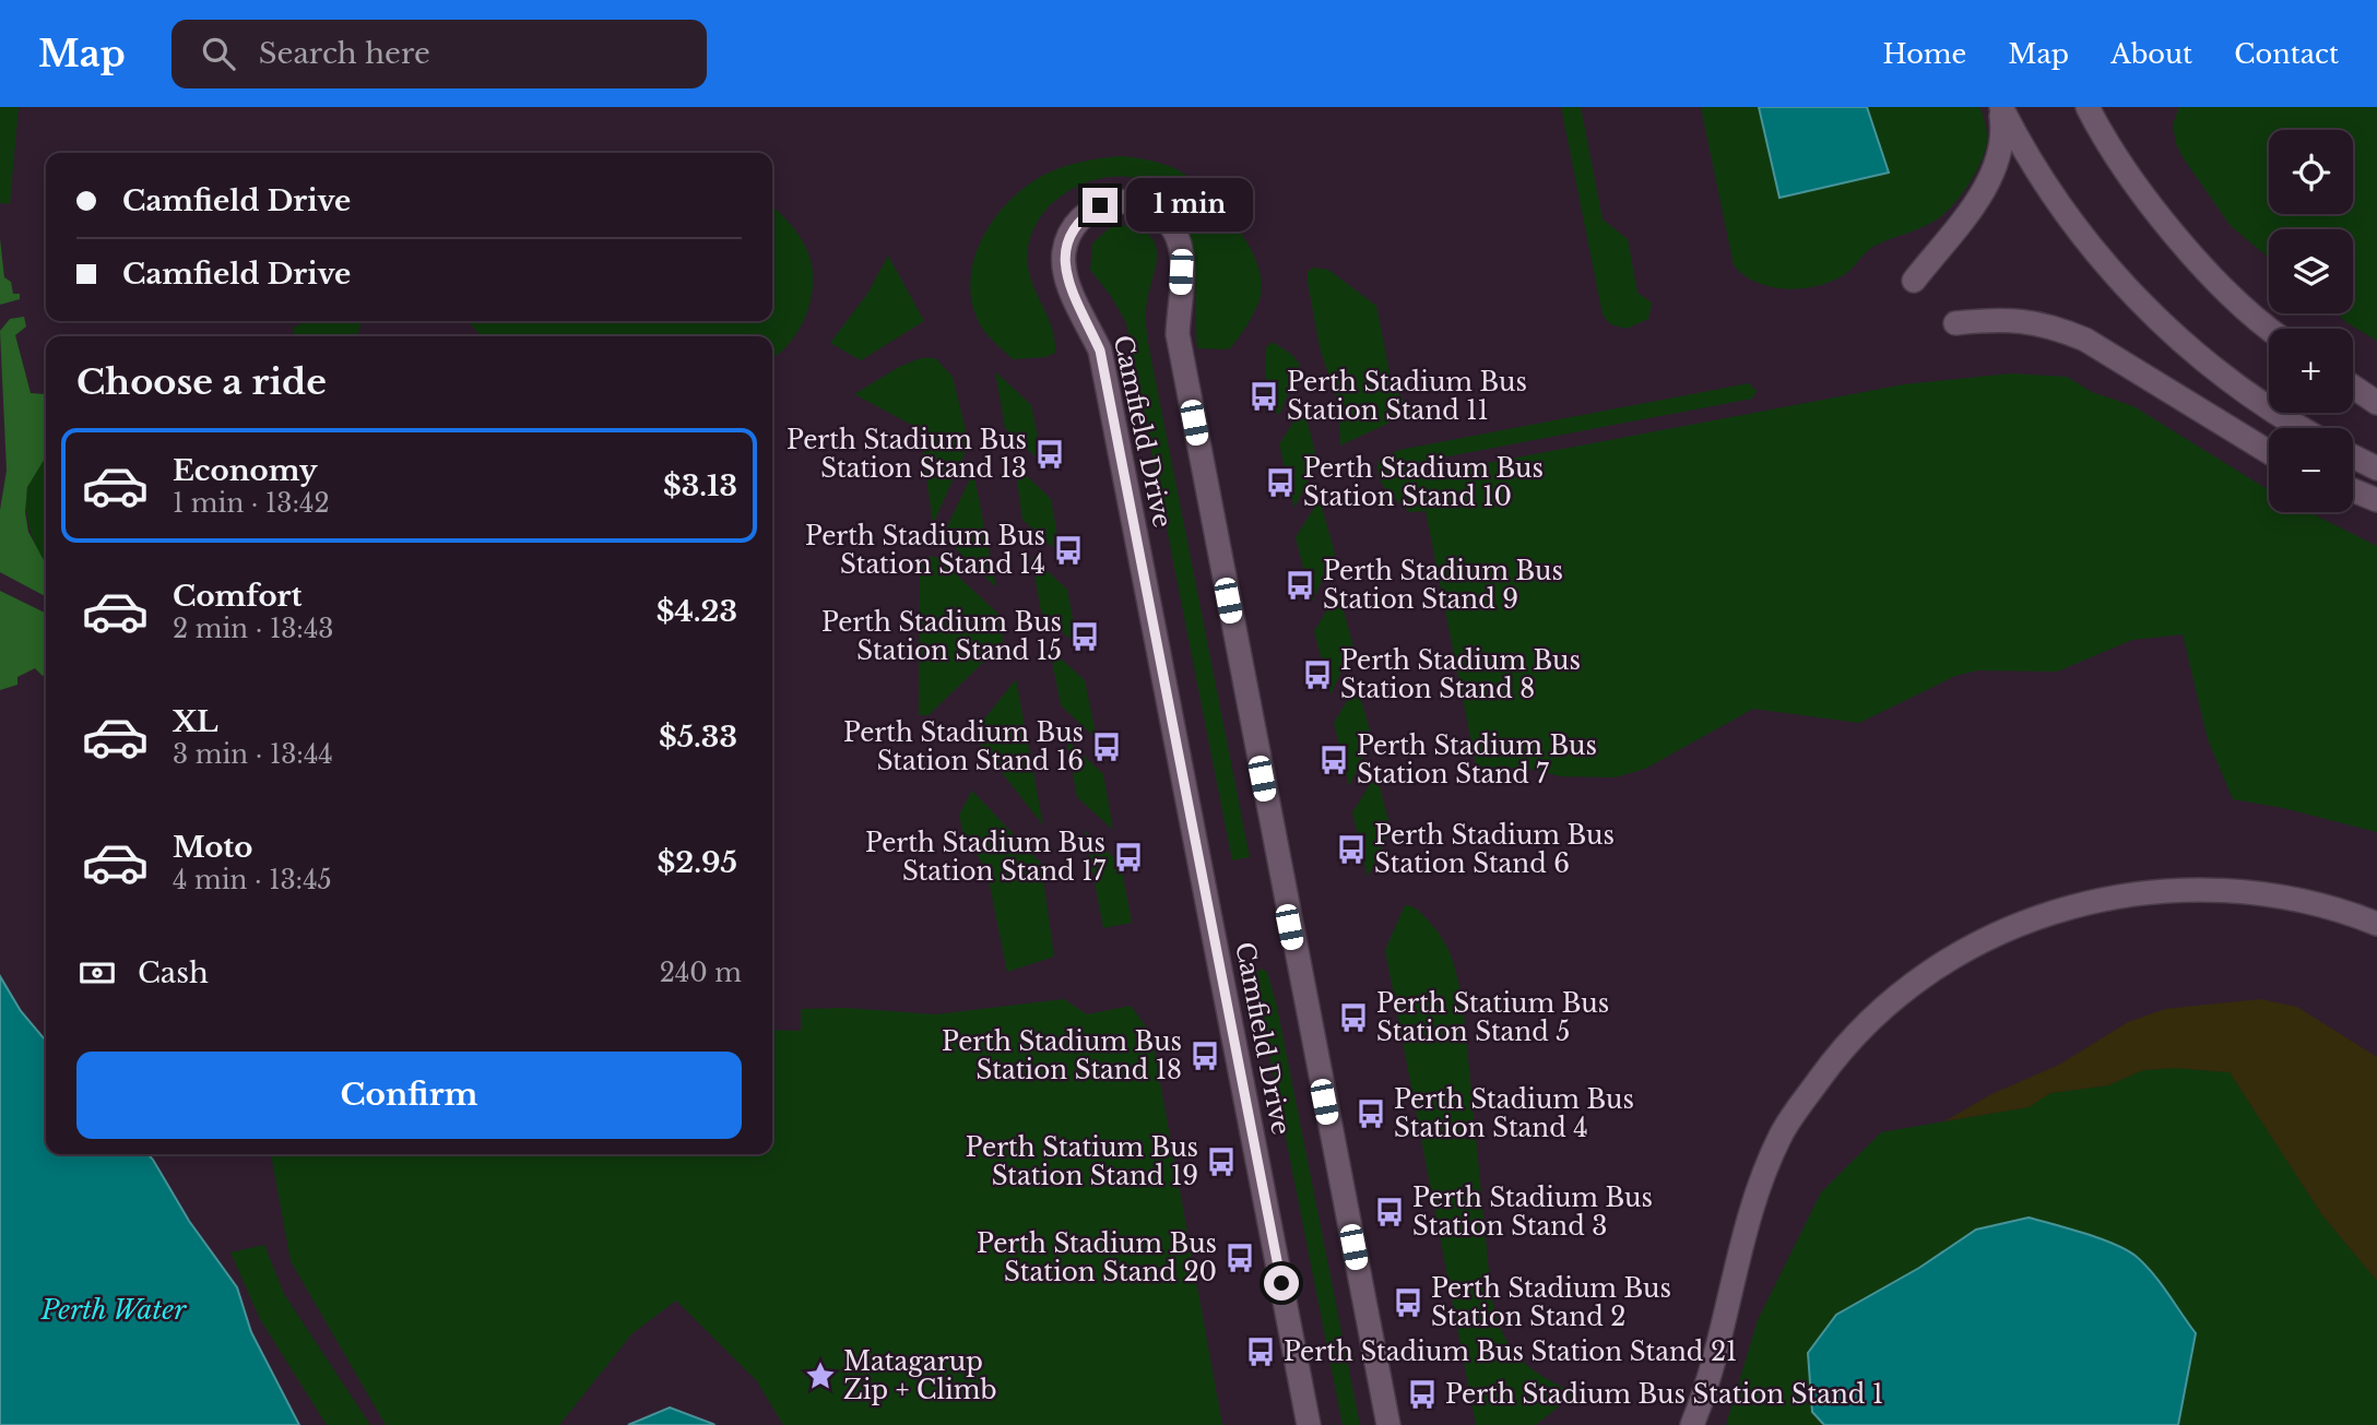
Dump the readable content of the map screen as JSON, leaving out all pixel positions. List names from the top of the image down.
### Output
{
  "streets": {
    "street": ["Camfield Drive"]
  },
  "water": ["Perth Water"],
  "places": {
    "bus stop": [
      "Perth Stadium Bus Station Stand 11",
      "Perth Stadium Bus Station Stand 13",
      "Perth Stadium Bus Station Stand 10",
      "Perth Stadium Bus Station Stand 14",
      "Perth Stadium Bus Station Stand 9",
      "Perth Stadium Bus Station Stand 15",
      "Perth Stadium Bus Station Stand 8",
      "Perth Stadium Bus Station Stand 16",
      "Perth Stadium Bus Station Stand 7",
      "Perth Stadium Bus Station Stand 6",
      "Perth Stadium Bus Station Stand 17",
      "Perth Statium Bus Station Stand 5",
      "Perth Stadium Bus Station Stand 18",
      "Perth Stadium Bus Station Stand 4",
      "Perth Statium Bus Station Stand 19",
      "Perth Stadium Bus Station Stand 3",
      "Perth Stadium Bus Station Stand 20",
      "Perth Stadium Bus Station Stand 2",
      "Perth Stadium Bus Station Stand 21",
      "Perth Stadium Bus Station Stand 1"
    ],
    "place": ["Matagarup Zip + Climb"]
  },
  "page": {
    "header": "Map",
    "search": "Search here",
    "nav": [
      "Home",
      "Map",
      "About",
      "Contact"
    ],
    "map_buttons": ["+", "−"],
    "banner": ["Camfield Drive", "Camfield Drive"],
    "bubble": "1 min",
    "heading": "Choose a ride",
    "list": [
      {
        "name": "Economy",
        "note": "1 min · 13:42",
        "value": "$3.13"
      },
      {
        "name": "Comfort",
        "note": "2 min · 13:43",
        "value": "$4.23"
      },
      {
        "name": "XL",
        "note": "3 min · 13:44",
        "value": "$5.33"
      },
      {
        "name": "Moto",
        "note": "4 min · 13:45",
        "value": "$2.95"
      }
    ],
    "pay": ["Cash", "240 m"],
    "buttons": "Confirm"
  }
}
